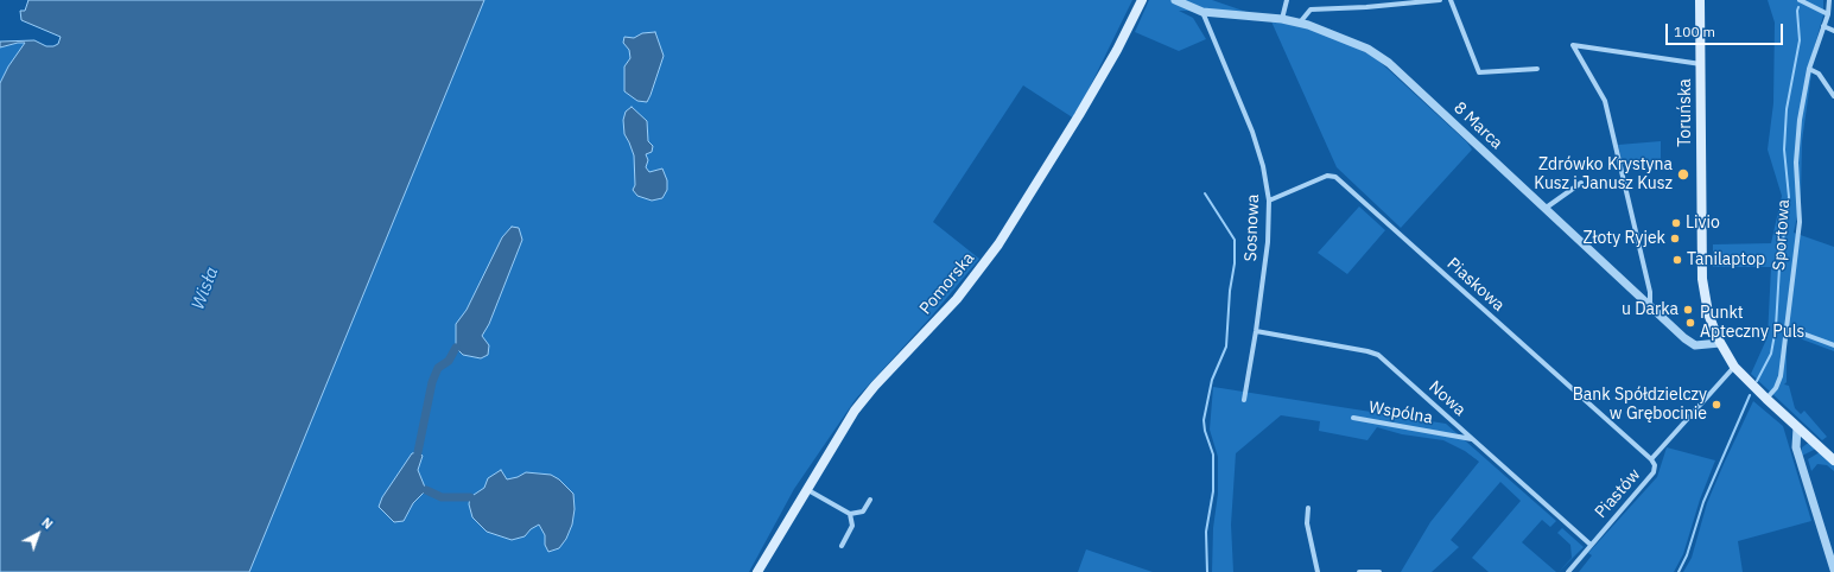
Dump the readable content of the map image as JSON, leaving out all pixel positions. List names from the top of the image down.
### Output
{
  "streets": {
    "main road": ["Toruńska", "Pomorska"],
    "street": [
      "8 Marca",
      "Sosnowa",
      "Sportowa",
      "Piaskowa",
      "Nowa",
      "Wspólna",
      "Piastów"
    ]
  },
  "crossings": [
    ["Toruńska", "8 Marca"],
    ["Toruńska", "Sportowa"],
    ["Toruńska", "Piastów"],
    ["8 Marca", "Sosnowa"],
    ["Sosnowa", "Piaskowa"],
    ["Sosnowa", "Nowa"],
    ["Piaskowa", "Piastów"],
    ["Nowa", "Wspólna"],
    ["Nowa", "Piastów"]
  ],
  "water": ["Wisła"],
  "places": [
    "Zdrówko Krystyna Kusz i Janusz Kusz",
    "Livio",
    "Złoty Ryjek",
    "Tanilaptop",
    "u Darka",
    "Punkt Apteczny Puls",
    "Bank Spółdzielczy w Grębocinie"
  ],
  "scale_bar": "100 m",
  "north": "top right"
}
